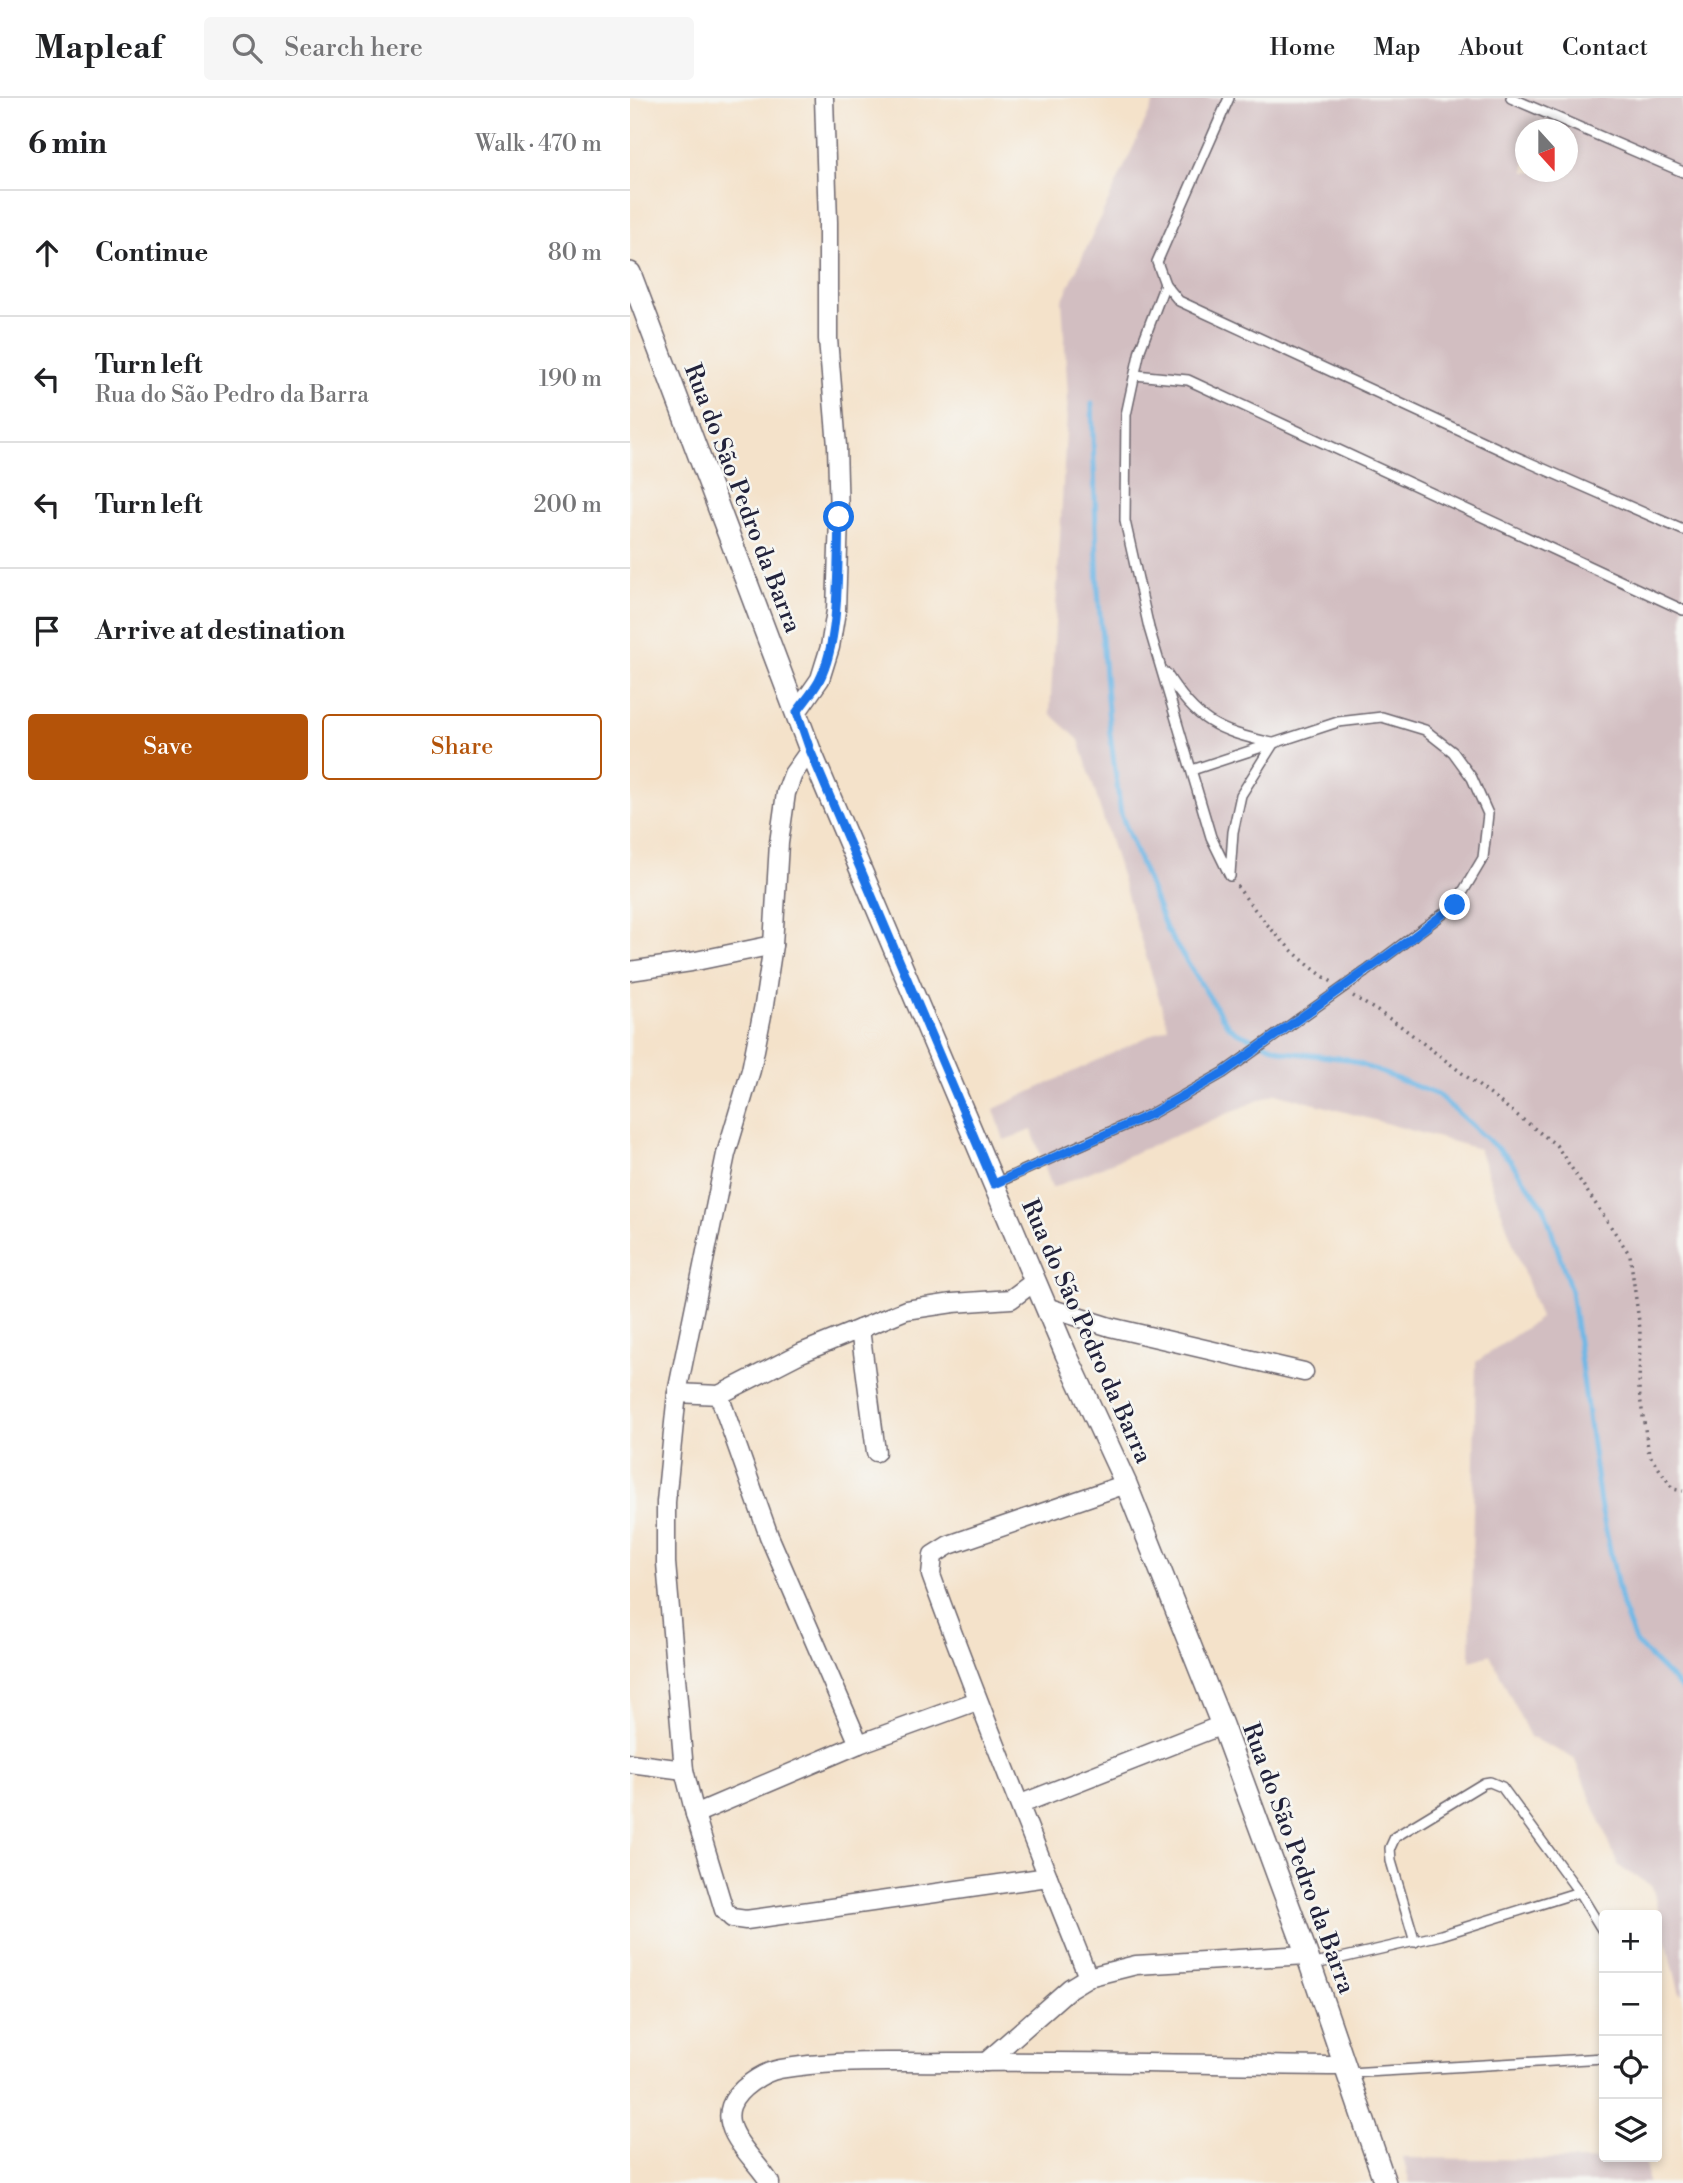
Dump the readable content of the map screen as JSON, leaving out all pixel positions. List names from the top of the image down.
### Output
{
  "streets": {
    "street": ["Rua do São Pedro da Barra"]
  },
  "north": "bottom",
  "page": {
    "header": "Mapleaf",
    "search": "Search here",
    "nav": [
      "Home",
      "Map",
      "About",
      "Contact"
    ],
    "heading": ["6 min", "Walk · 470 m"],
    "list": [
      ["Continue", "80 m"],
      ["Turn left", "Rua do São Pedro da Barra", "190 m"],
      ["Turn left", "200 m"],
      "Arrive at destination"
    ],
    "buttons": ["Save", "Share"],
    "map_buttons": ["+", "−"]
  }
}
